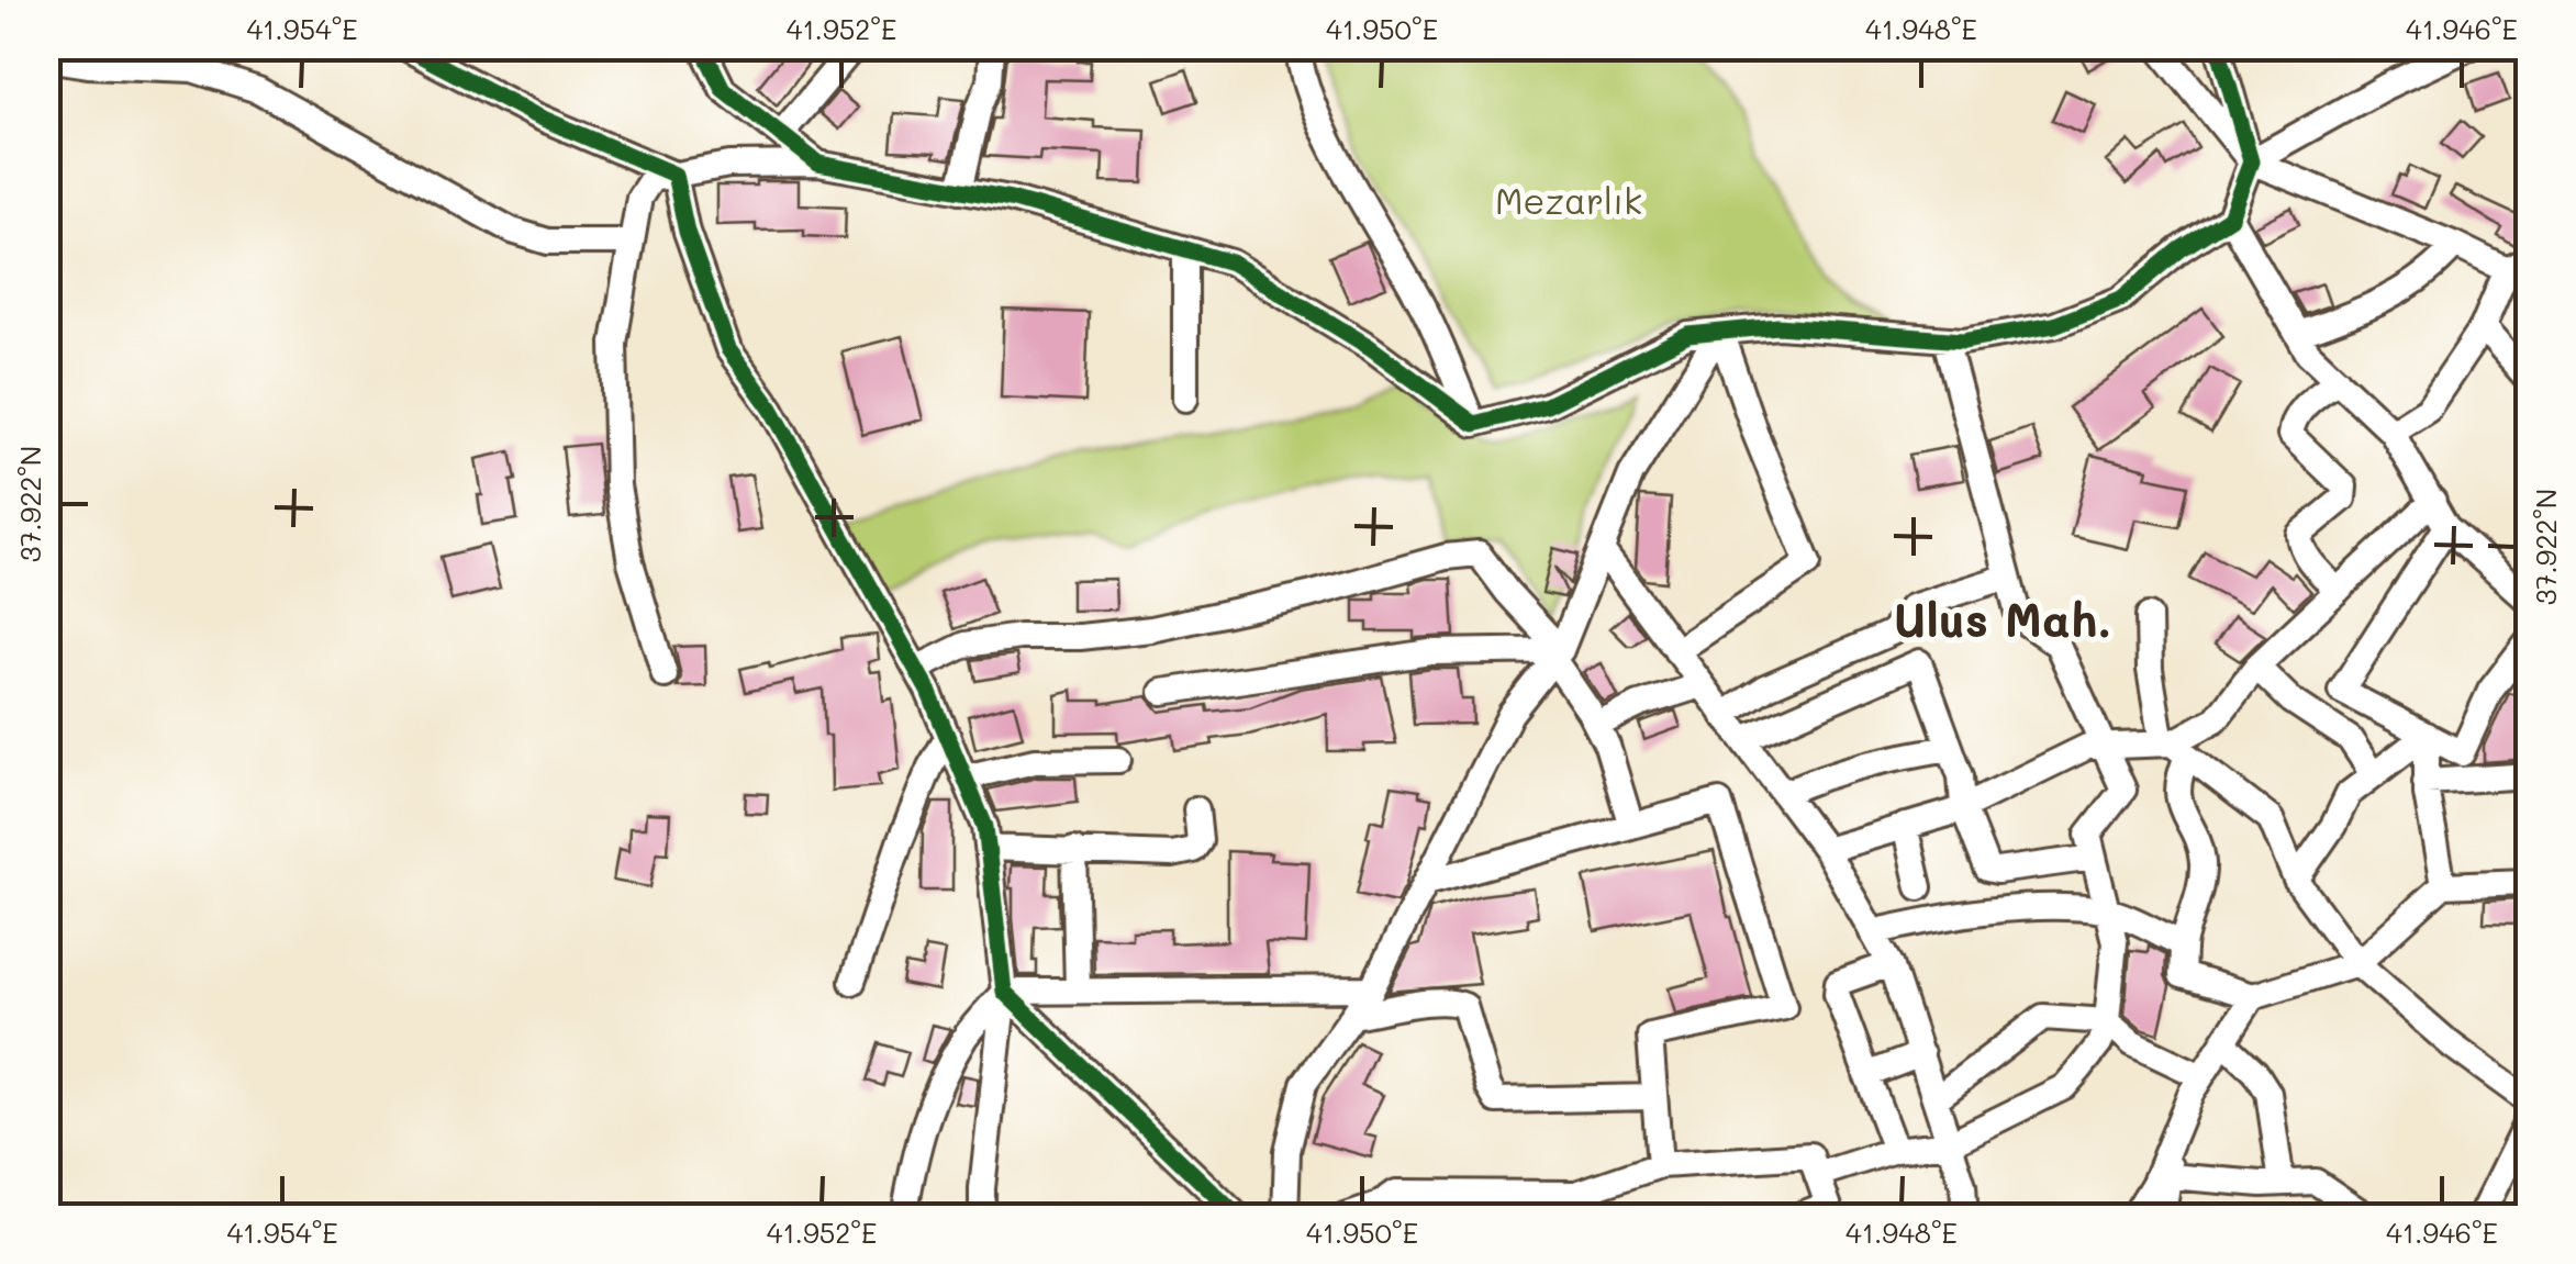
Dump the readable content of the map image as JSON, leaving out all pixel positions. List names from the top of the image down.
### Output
{
  "districts": ["Ulus Mah."],
  "parks": ["Mezarlık"],
  "coordinates": [
    "41.954°E",
    "41.952°E",
    "41.950°E",
    "41.948°E",
    "41.946°E",
    "37.922°N"
  ]
}
